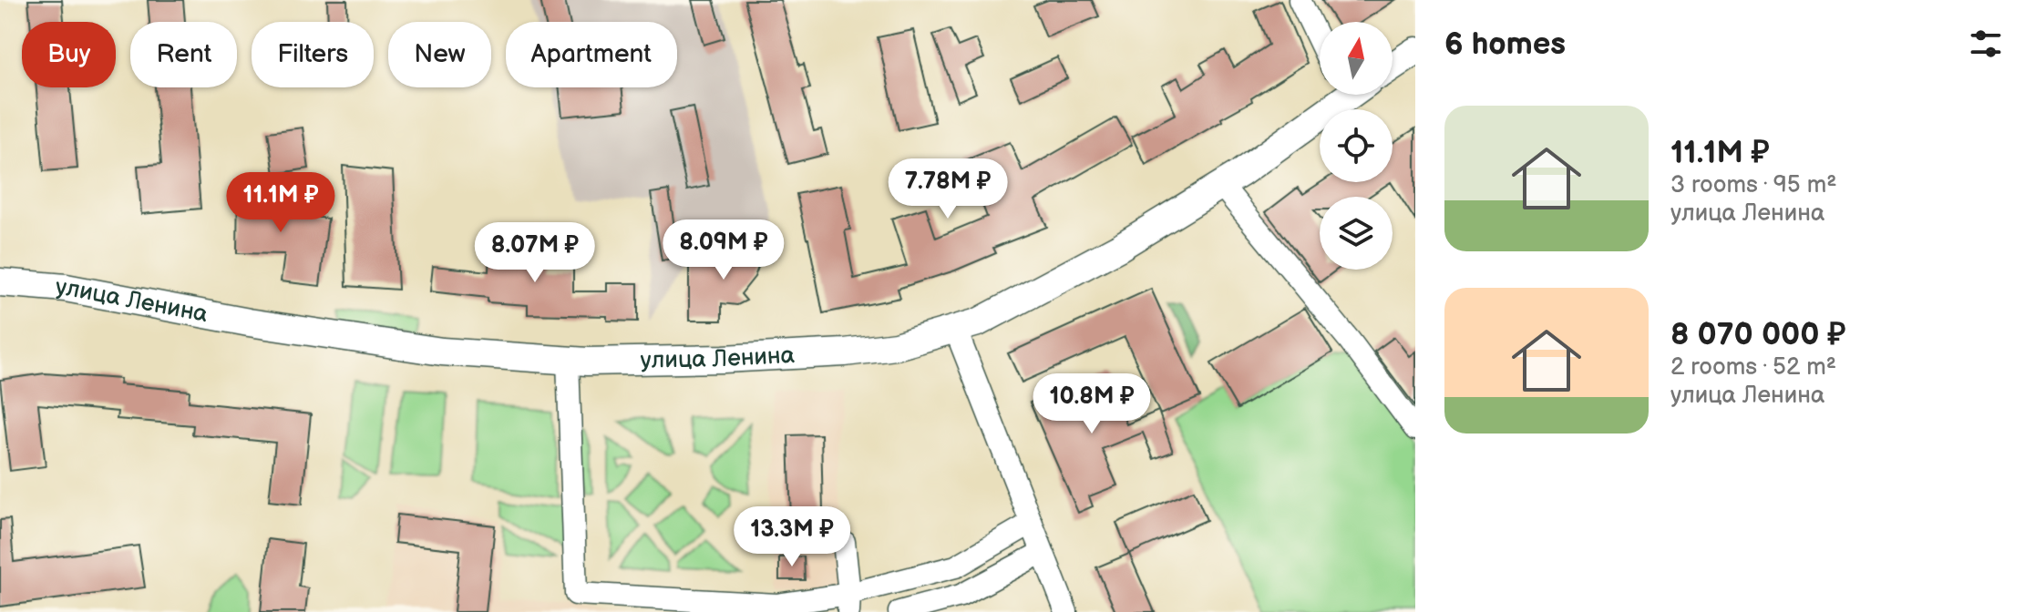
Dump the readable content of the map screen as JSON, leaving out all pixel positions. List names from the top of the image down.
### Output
{
  "streets": {
    "main road": ["улица Ленина"]
  },
  "north": "top",
  "page": {
    "heading": "6 homes",
    "chip": [
      "Buy",
      "Rent",
      "Filters",
      "New",
      "Apartment"
    ],
    "list": [
      {
        "name": "11.1M ₽",
        "note": "3 rooms · 95 m² · улица Ленина"
      },
      {
        "name": "8 070 000 ₽",
        "note": "2 rooms · 52 m² · улица Ленина"
      }
    ],
    "price": [
      "7.78M ₽",
      "11.1M ₽",
      "8.09M ₽",
      "8.07M ₽",
      "10.8M ₽",
      "13.3M ₽"
    ]
  }
}
